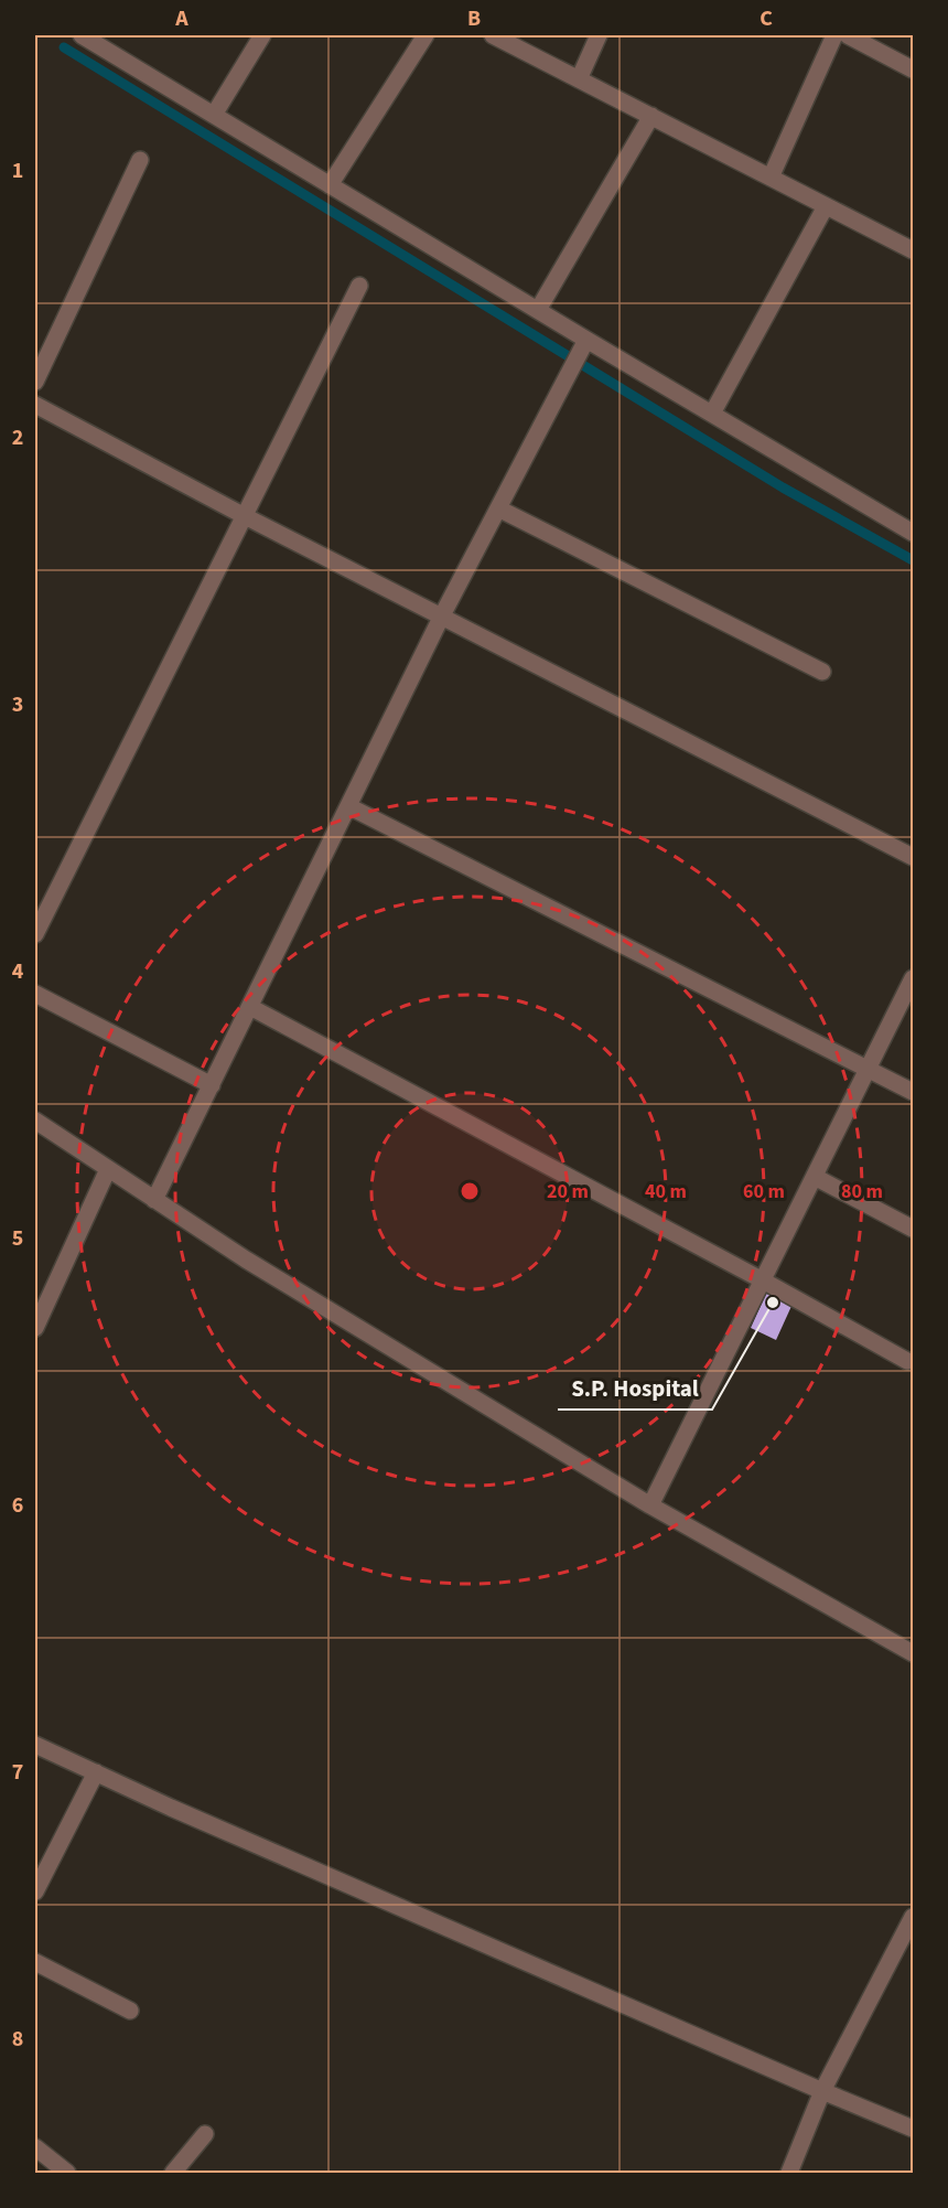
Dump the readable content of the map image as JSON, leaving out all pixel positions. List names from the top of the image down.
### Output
{
  "places": ["S.P. Hospital"],
  "grid": {
    "columns": ["A", "B", "C"],
    "rows": [
      "1",
      "2",
      "3",
      "4",
      "5",
      "6",
      "7",
      "8"
    ]
  },
  "rings": [
    "20 m",
    "40 m",
    "60 m",
    "80 m"
  ]
}
